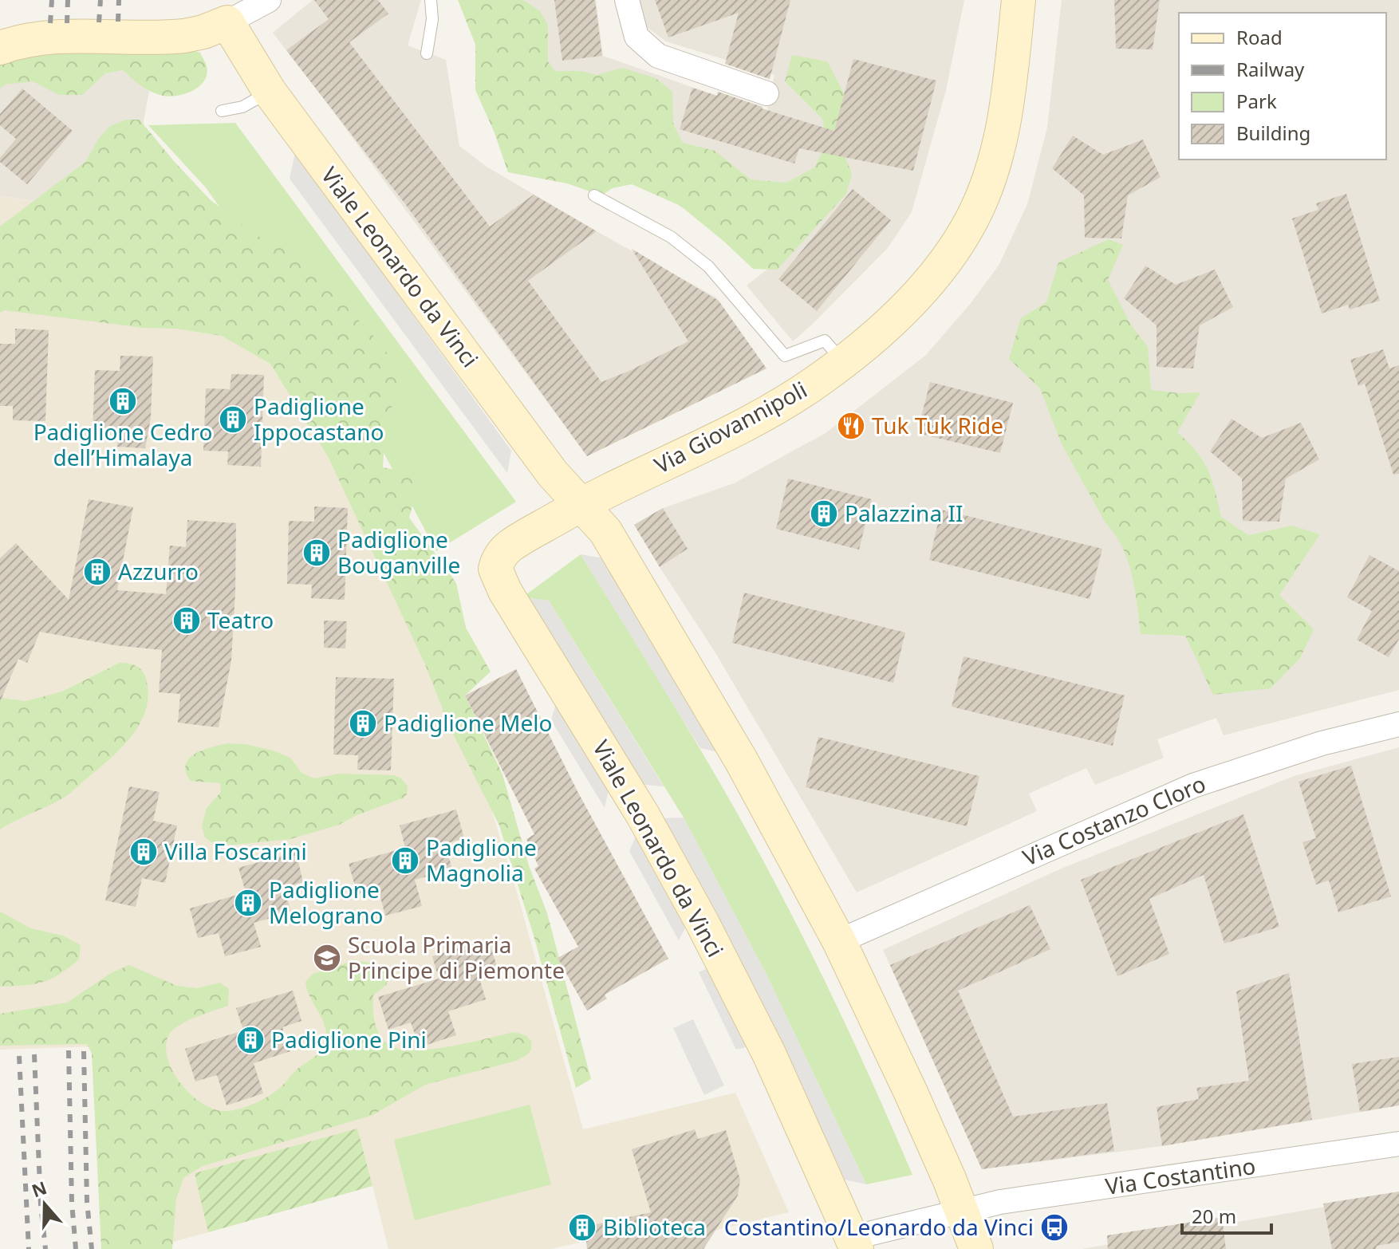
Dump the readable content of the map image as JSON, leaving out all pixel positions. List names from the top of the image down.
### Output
{
  "streets": {
    "street": [
      "Viale Leonardo da Vinci",
      "Via Giovannipoli",
      "Via Costanzo Cloro",
      "Via Costantino"
    ]
  },
  "crossings": [
    ["Viale Leonardo da Vinci", "Via Giovannipoli"],
    ["Viale Leonardo da Vinci", "Via Costanzo Cloro"],
    ["Viale Leonardo da Vinci", "Via Costantino"]
  ],
  "places": {
    "building": [
      "Padiglione Cedro dell’Himalaya",
      "Padiglione Ippocastano",
      "Palazzina II",
      "Padiglione Bouganville",
      "Azzurro",
      "Teatro",
      "Padiglione Melo",
      "Villa Foscarini",
      "Padiglione Magnolia",
      "Padiglione Melograno",
      "Padiglione Pini",
      "Biblioteca"
    ],
    "restaurant": ["Tuk Tuk Ride"],
    "school or university": ["Scuola Primaria Principe di Piemonte"],
    "bus stop": ["Costantino/Leonardo da Vinci"]
  },
  "legend": [
    "Road",
    "Railway",
    "Park",
    "Building"
  ],
  "scale_bar": "20 m",
  "north": "top"
}
